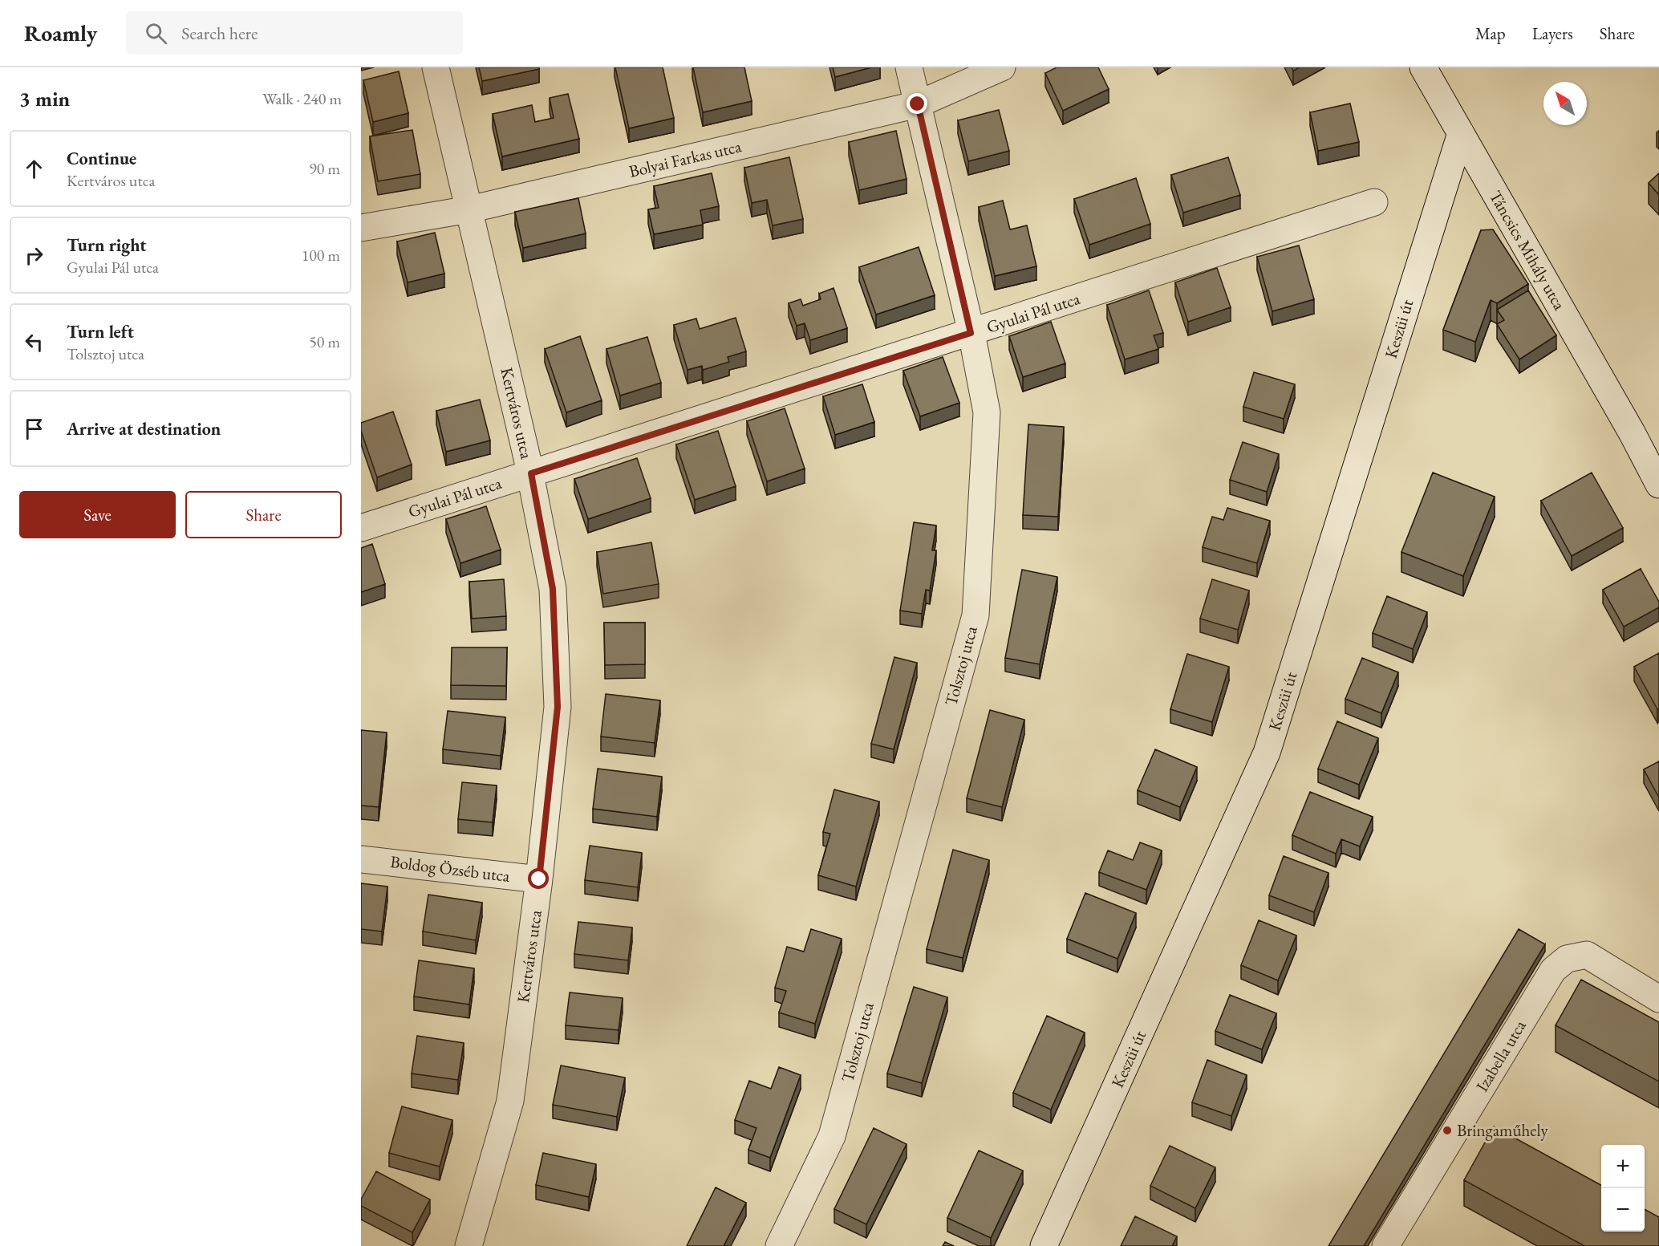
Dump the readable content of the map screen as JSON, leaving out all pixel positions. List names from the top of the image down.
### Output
{
  "streets": {
    "street": [
      "Bolyai Farkas utca",
      "Táncsics Mihály utca",
      "Gyulai Pál utca",
      "Keszüi út",
      "Kertváros utca",
      "Tolsztoj utca",
      "Boldog Özséb utca",
      "Izabella utca"
    ]
  },
  "crossings": [
    ["Bolyai Farkas utca", "Kertváros utca"],
    ["Bolyai Farkas utca", "Tolsztoj utca"],
    ["Táncsics Mihály utca", "Keszüi út"],
    ["Gyulai Pál utca", "Kertváros utca"],
    ["Gyulai Pál utca", "Tolsztoj utca"],
    ["Kertváros utca", "Boldog Özséb utca"]
  ],
  "places": ["Bringaműhely"],
  "north": "top left",
  "page": {
    "header": "Roamly",
    "search": "Search here",
    "nav": ["Map", "Layers", "Share"],
    "heading": ["3 min", "Walk · 240 m"],
    "list": [
      ["Continue", "Kertváros utca", "90 m"],
      ["Turn right", "Gyulai Pál utca", "100 m"],
      ["Turn left", "Tolsztoj utca", "50 m"],
      "Arrive at destination"
    ],
    "buttons": ["Save", "Share"],
    "map_buttons": ["+", "−"]
  }
}
